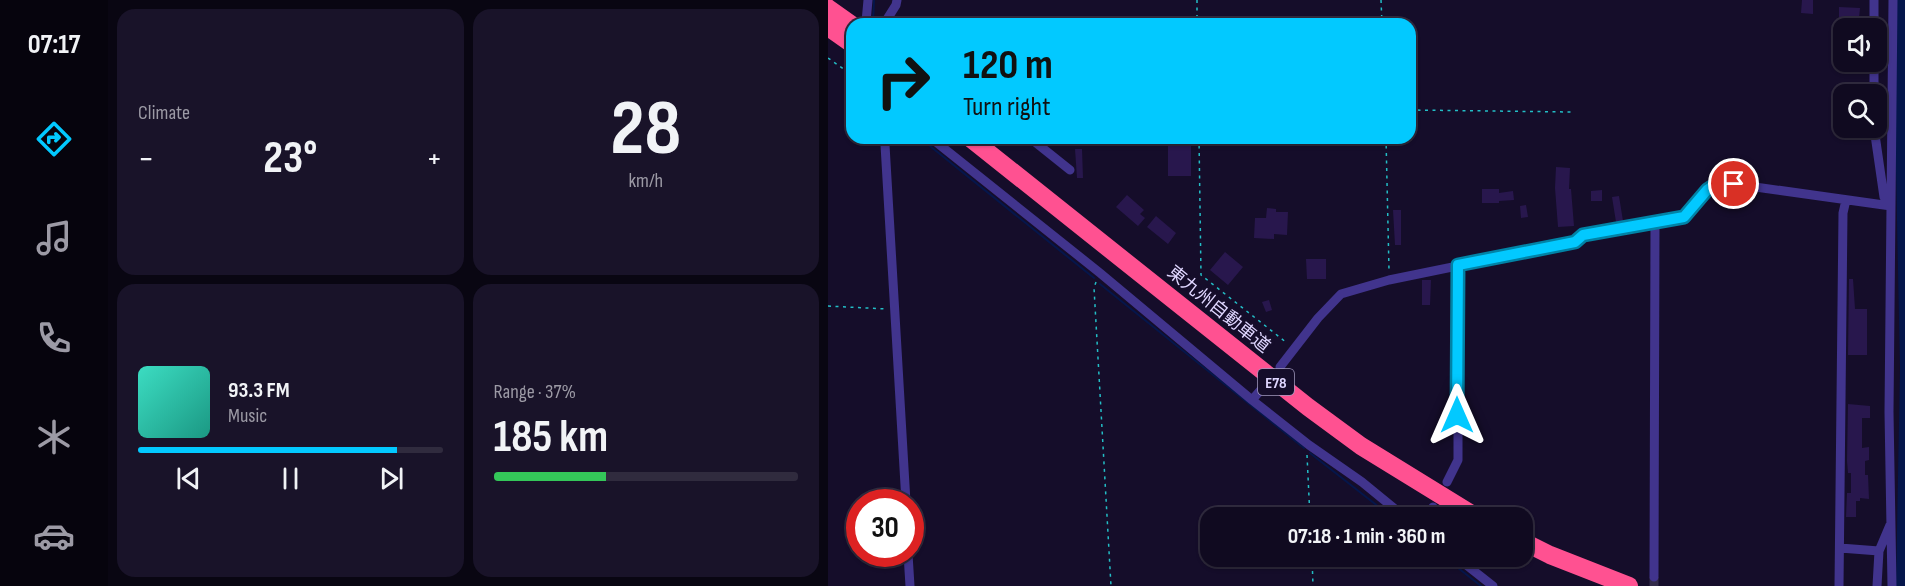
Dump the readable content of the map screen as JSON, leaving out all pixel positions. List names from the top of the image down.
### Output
{
  "streets": {
    "highway": ["東九州自動車道", "E78"]
  },
  "page": {
    "tabs": "07:17",
    "tile": [
      "Climate",
      ["28", "km/h"],
      ["Range · 37%", "185 km"]
    ],
    "turn": ["120 m", "Turn right"],
    "heat": ["−", "23°", "+"],
    "song": ["93.3 FM", "Music"],
    "limit": "30",
    "trip": "07:18 · 1 min · 360 m"
  }
}
